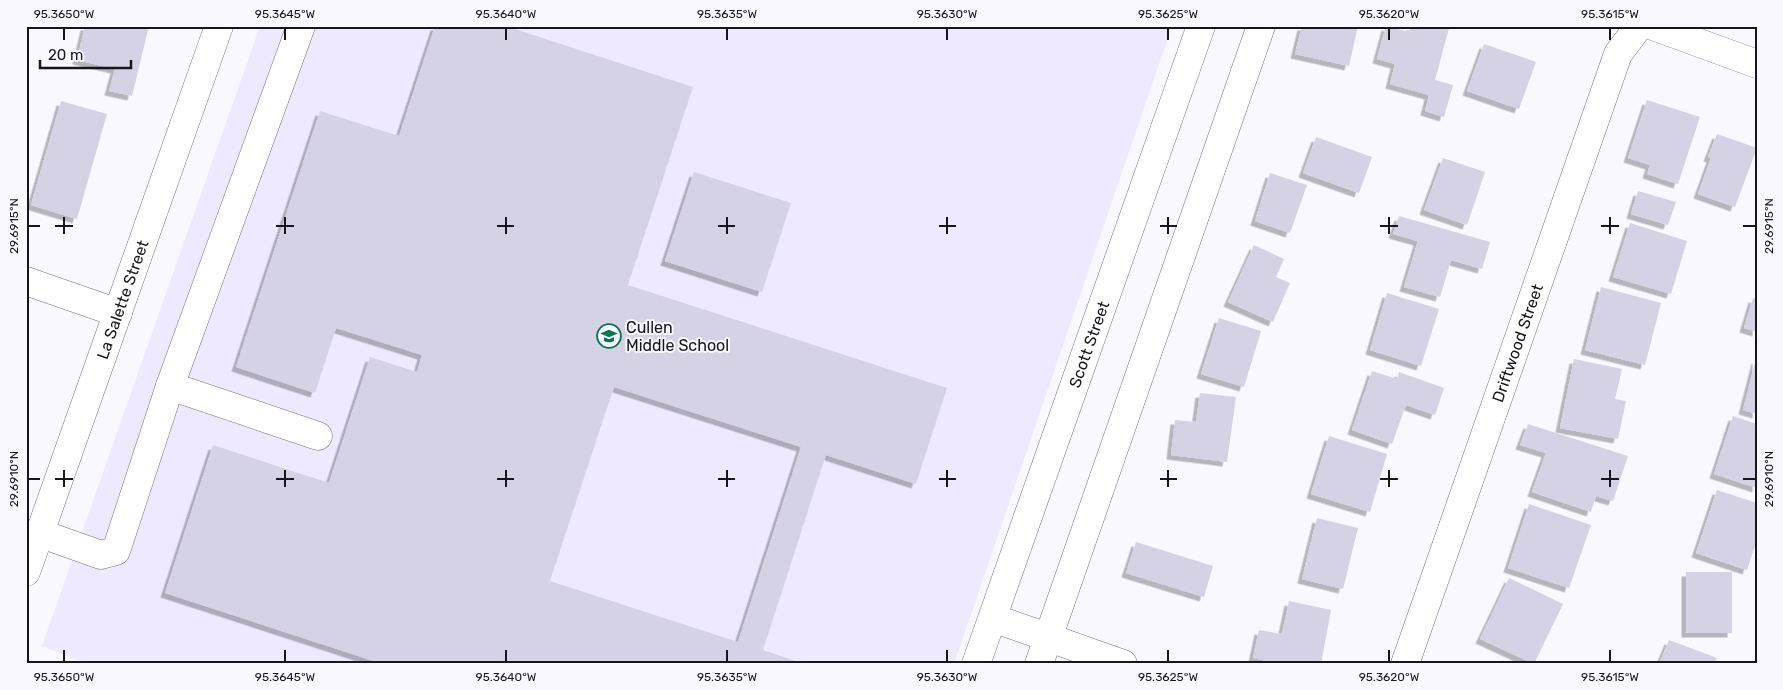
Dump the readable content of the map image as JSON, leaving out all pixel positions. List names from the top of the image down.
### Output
{
  "streets": {
    "street": ["La Salette Street", "Driftwood Street", "Scott Street"]
  },
  "places": {
    "school or university": ["Cullen Middle School"]
  },
  "scale_bar": "20 m",
  "coordinates": [
    "95.3650°W",
    "95.3645°W",
    "95.3640°W",
    "95.3635°W",
    "95.3630°W",
    "95.3625°W",
    "95.3620°W",
    "95.3615°W",
    "29.6915°N",
    "29.6910°N"
  ]
}
